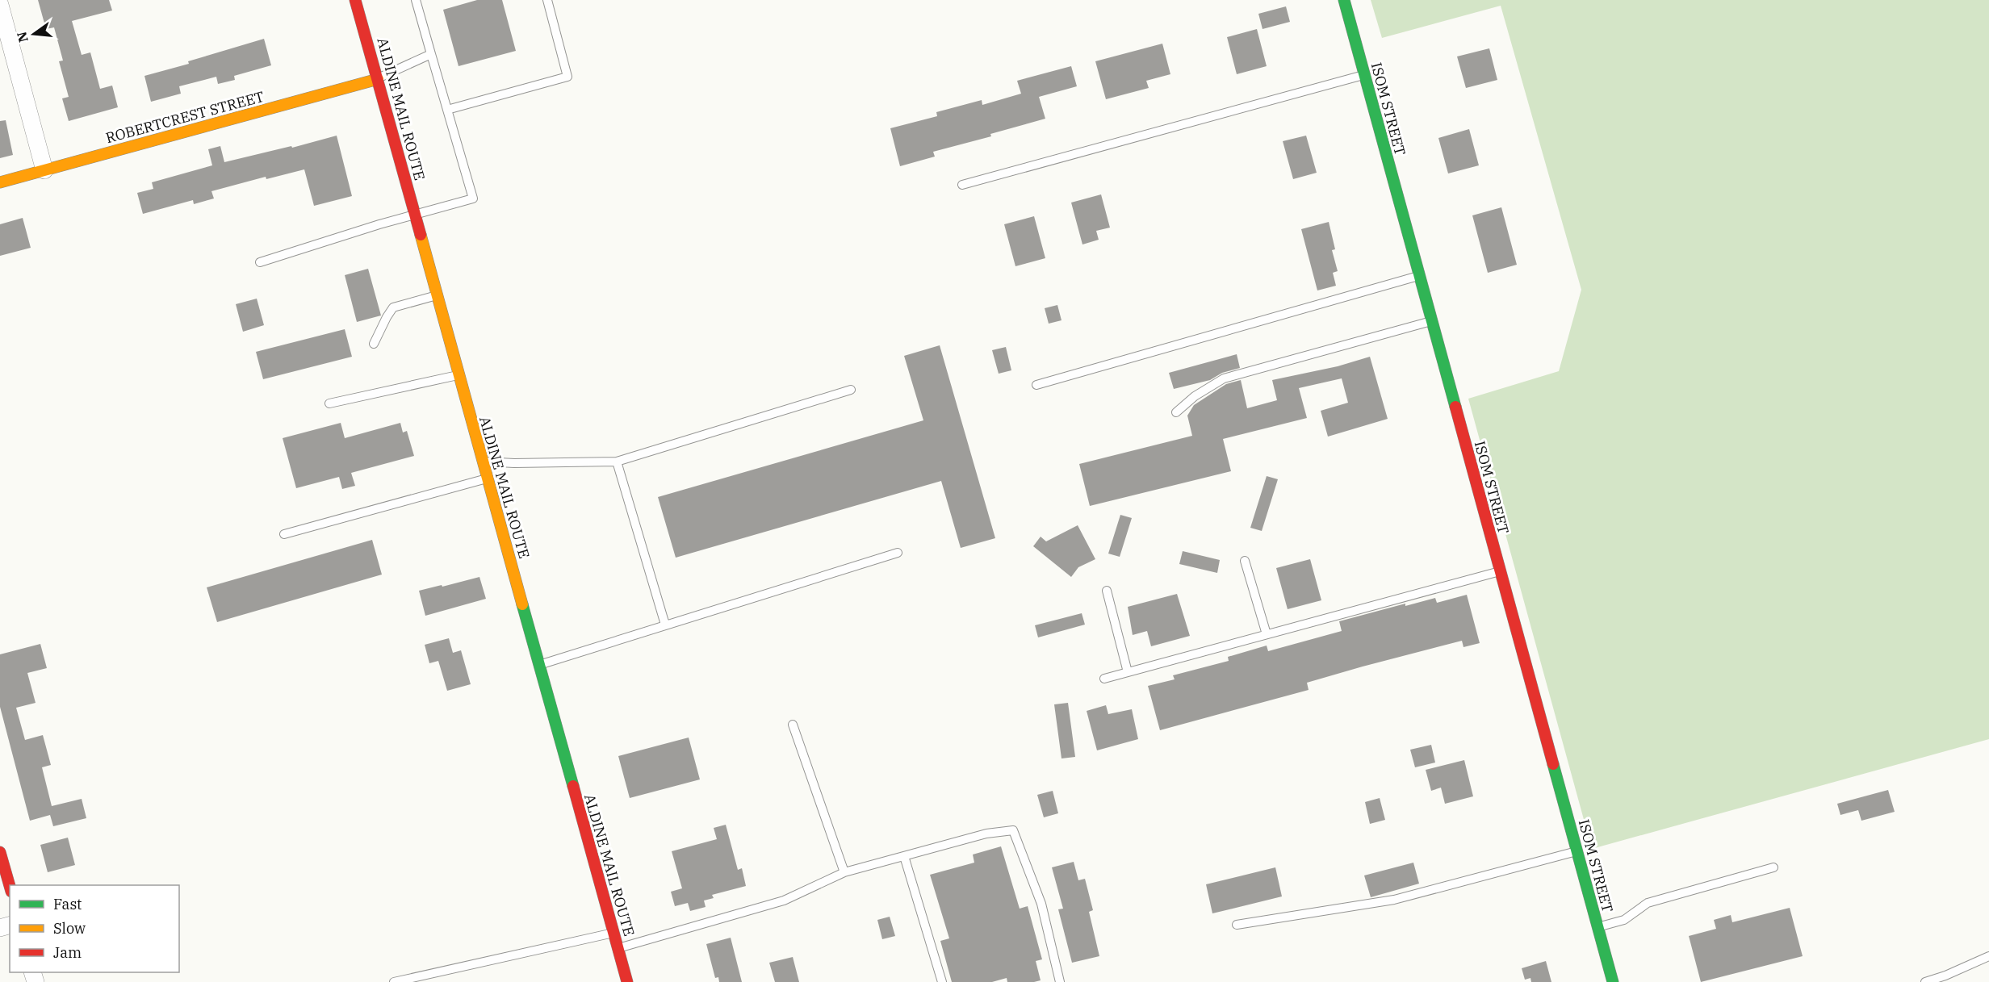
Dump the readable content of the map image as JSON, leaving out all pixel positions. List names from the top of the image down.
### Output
{
  "streets": {
    "street": ["ALDINE MAIL ROUTE", "ISOM STREET", "ROBERTCREST STREET"]
  },
  "crossings": [
    ["ALDINE MAIL ROUTE", "ROBERTCREST STREET"]
  ],
  "legend": ["Fast", "Slow", "Jam"],
  "north": "left"
}
